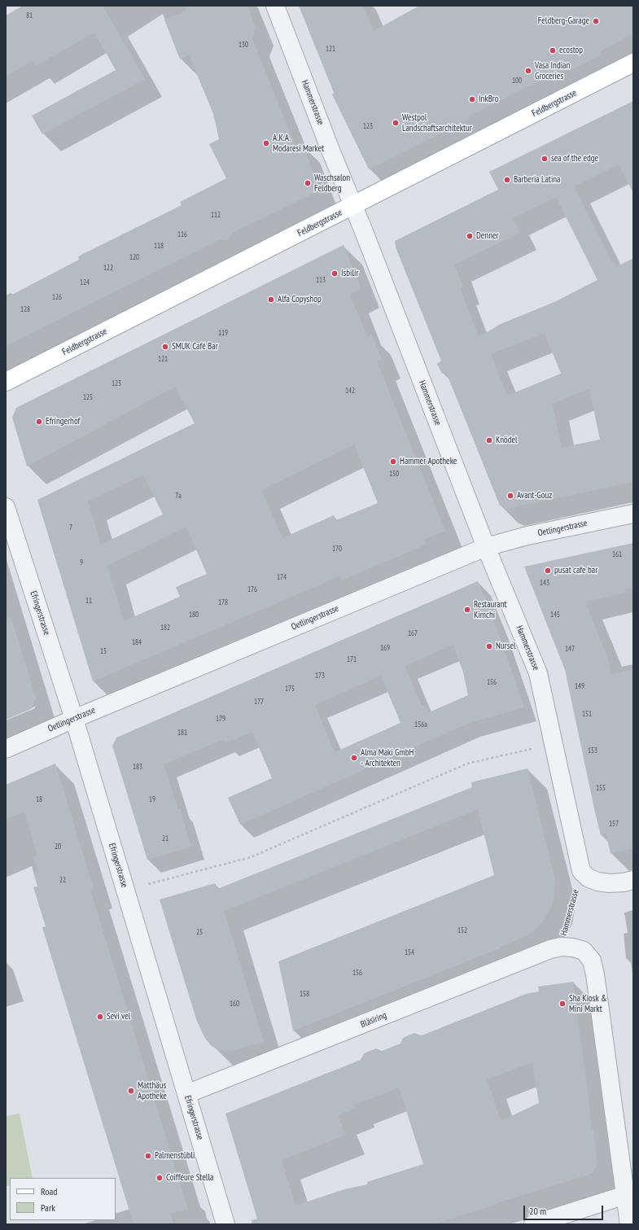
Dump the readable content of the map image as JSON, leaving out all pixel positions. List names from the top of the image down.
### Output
{
  "streets": {
    "main road": ["Feldbergstrasse"],
    "street": [
      "Hammerstrasse",
      "Oetlingerstrasse",
      "Efringerstrasse",
      "Bläsiring"
    ]
  },
  "crossings": [
    ["Hammerstrasse", "Feldbergstrasse"],
    ["Hammerstrasse", "Oetlingerstrasse"],
    ["Hammerstrasse", "Bläsiring"],
    ["Oetlingerstrasse", "Efringerstrasse"],
    ["Efringerstrasse", "Bläsiring"]
  ],
  "places": [
    "Feldberg-Garage",
    "ecostop",
    "Vasa Indian Groceries",
    "InkBro",
    "Westpol Landschaftsarchitektur",
    "A.K.A. Modaresi Market",
    "sea of the edge",
    "Barberia Latina",
    "Waschsalon Feldberg",
    "Denner",
    "Isbilir",
    "Alfa Copyshop",
    "SMUK Café Bar",
    "Efringerhof",
    "Knödel",
    "Hammer Apotheke",
    "Avant-Gouz",
    "pusat cafe bar",
    "Restaurant Kimchi",
    "Nursel",
    "Alma Maki GmbH - Architekten",
    "Sha Kiosk & Mini Markt",
    "Sevi vel",
    "Matthäus Apotheke",
    "Palmenstübli",
    "Coiffeure Stella"
  ],
  "house_numbers": [
    "81",
    "130",
    "121",
    "100",
    "123",
    "112",
    "116",
    "118",
    "120",
    "122",
    "113",
    "124",
    "126",
    "128",
    "119",
    "121",
    "123",
    "142",
    "125",
    "150",
    "7a",
    "7",
    "170",
    "161",
    "9",
    "174",
    "143",
    "176",
    "11",
    "178",
    "180",
    "145",
    "182",
    "167",
    "184",
    "169",
    "147",
    "15",
    "171",
    "173",
    "156",
    "149",
    "175",
    "177",
    "151",
    "179",
    "156a",
    "181",
    "153",
    "183",
    "155",
    "18",
    "19",
    "157",
    "21",
    "20",
    "22",
    "152",
    "25",
    "154",
    "156",
    "158",
    "160"
  ],
  "legend": ["Road", "Park"],
  "scale_bar": "20 m"
}
